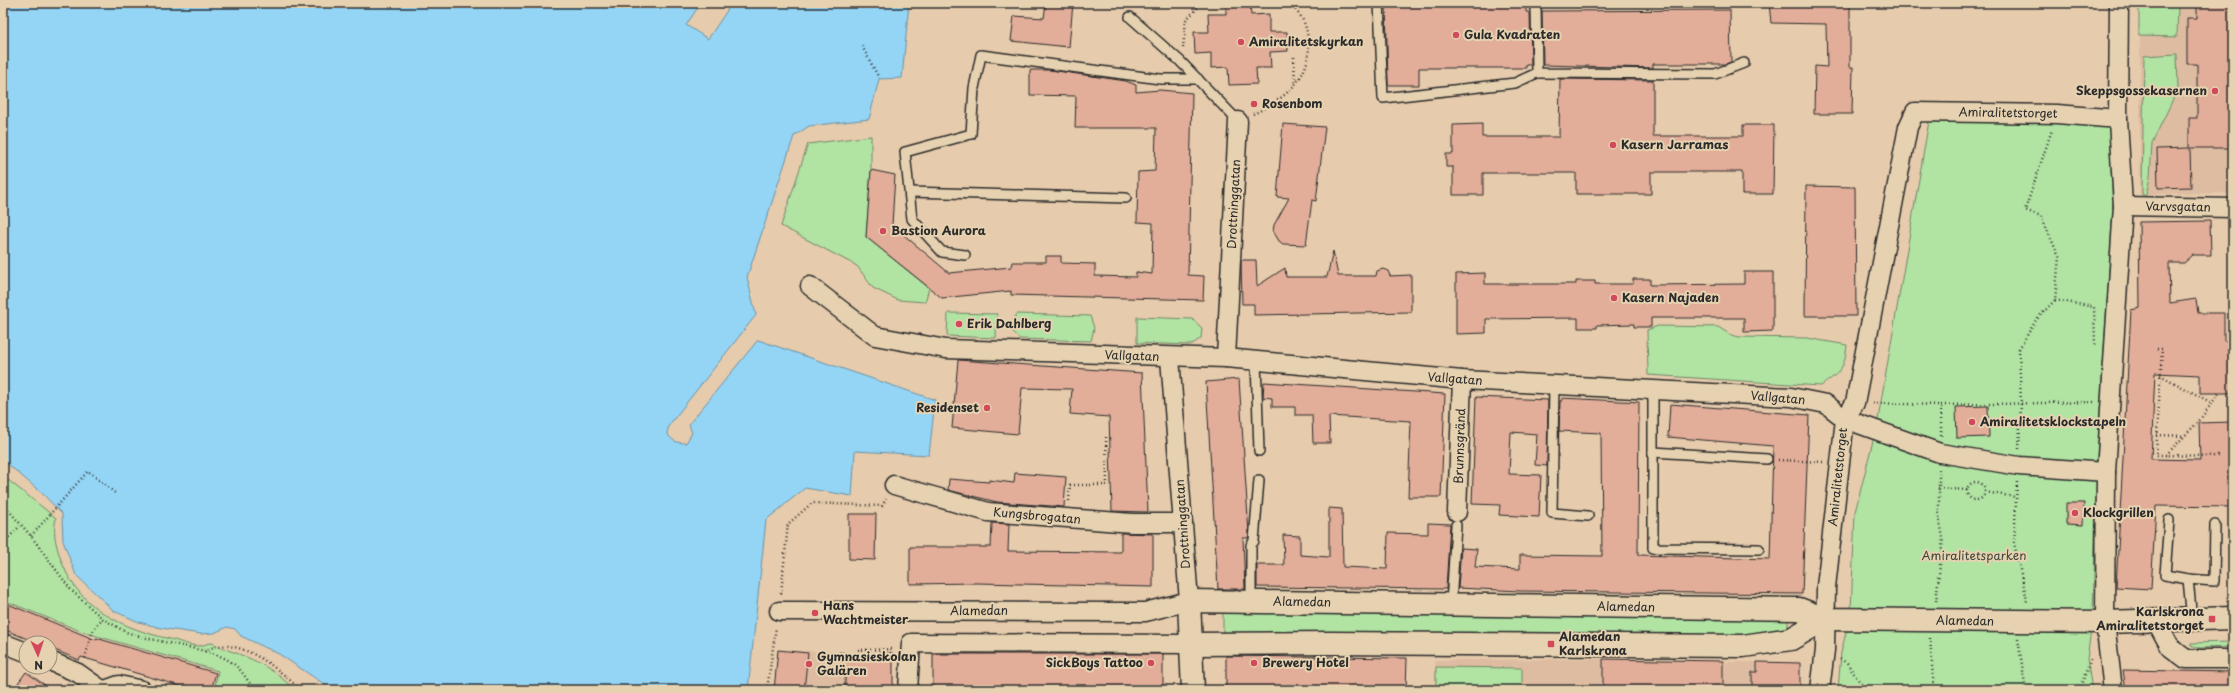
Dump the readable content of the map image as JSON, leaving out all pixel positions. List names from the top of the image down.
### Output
{
  "streets": {
    "street": [
      "Amiralitetstorget",
      "Drottninggatan",
      "Varvsgatan",
      "Vallgatan",
      "Brunnsgränd",
      "Kungsbrogatan",
      "Alamedan"
    ]
  },
  "crossings": [
    ["Amiralitetstorget", "Vallgatan"],
    ["Amiralitetstorget", "Alamedan"],
    ["Drottninggatan", "Vallgatan"],
    ["Drottninggatan", "Kungsbrogatan"],
    ["Drottninggatan", "Alamedan"],
    ["Vallgatan", "Brunnsgränd"],
    ["Brunnsgränd", "Alamedan"]
  ],
  "parks": ["Amiralitetsparken"],
  "places": {
    "other": [
      "Gula Kvadraten",
      "Amiralitetskyrkan",
      "Skeppsgossekasernen",
      "Rosenbom",
      "Kasern Jarramas",
      "Bastion Aurora",
      "Kasern Najaden",
      "Erik Dahlberg",
      "Residenset",
      "Amiralitetsklockstapeln",
      "Klockgrillen",
      "Hans Wachtmeister",
      "SickBoys Tattoo",
      "Brewery Hotel",
      "Gymnasieskolan Galären"
    ],
    "transit": ["Karlskrona Amiralitetstorget", "Alamedan Karlskrona"]
  },
  "north": "bottom"
}
